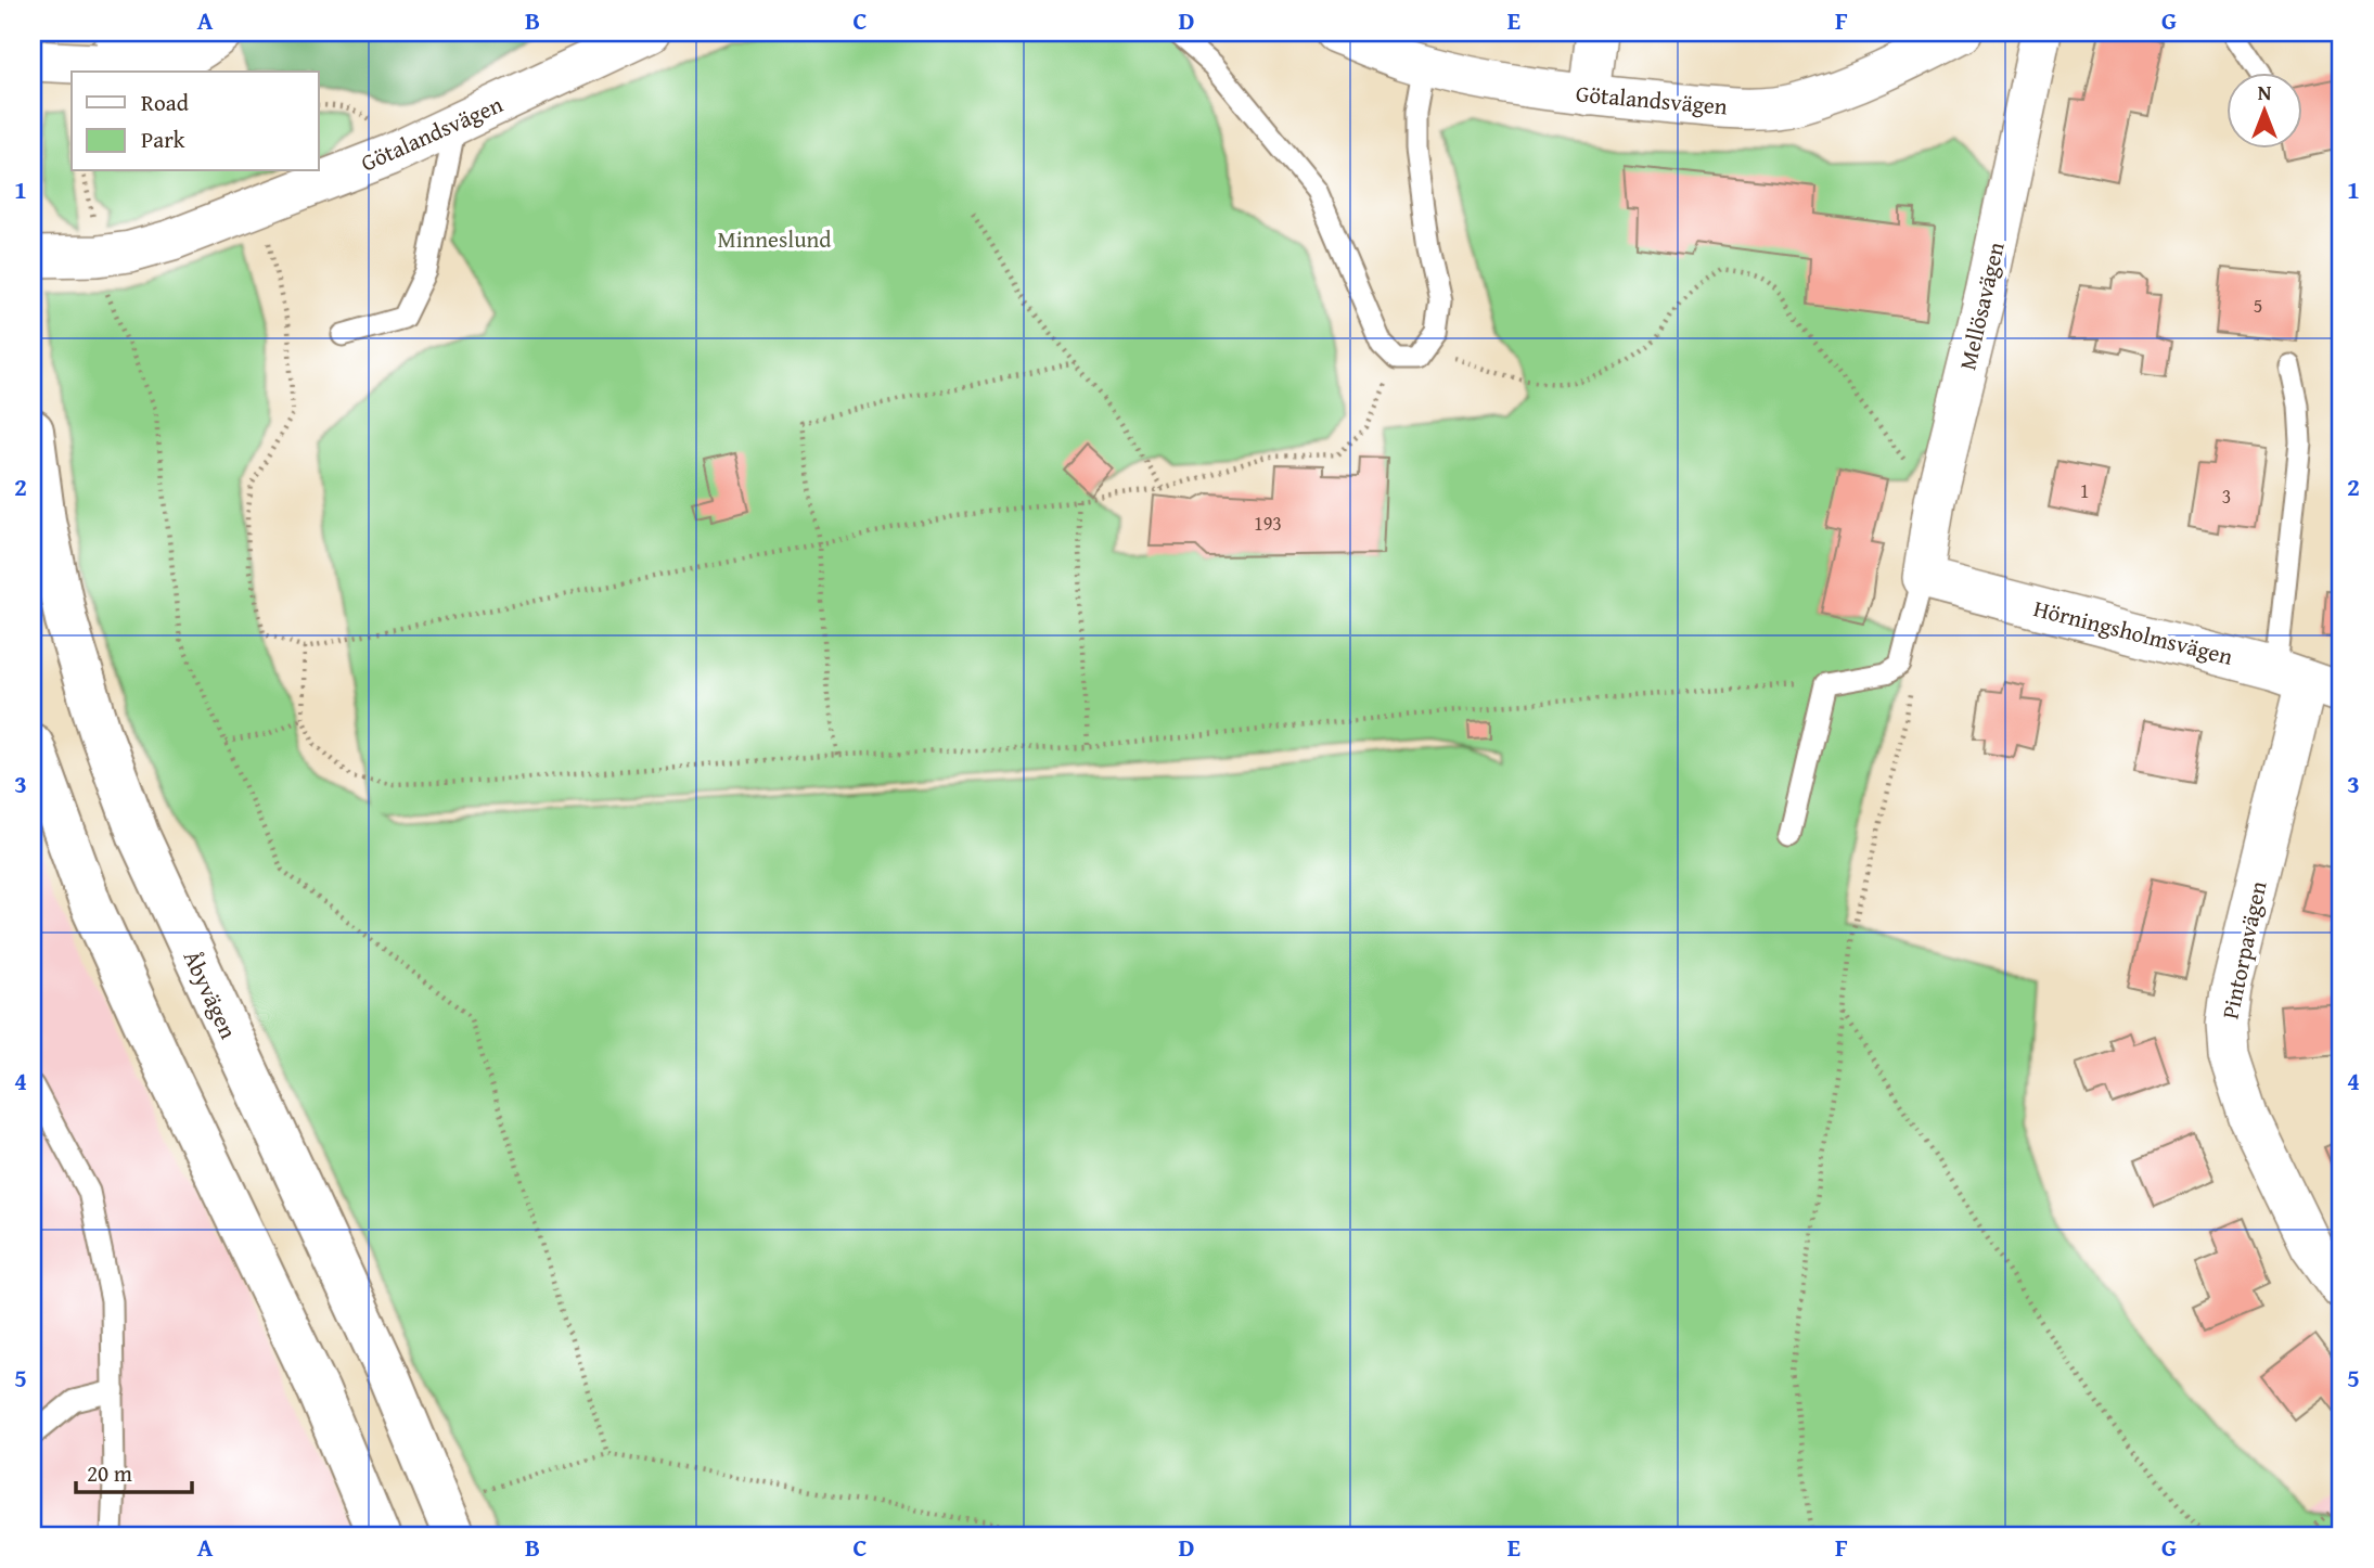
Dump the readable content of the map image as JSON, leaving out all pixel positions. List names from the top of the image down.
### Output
{
  "streets": {
    "street": [
      "Götalandsvägen",
      "Mellösavägen",
      "Hörningsholmsvägen",
      "Pintorpavägen",
      "Åbyvägen"
    ]
  },
  "crossings": [
    ["Mellösavägen", "Hörningsholmsvägen"],
    ["Hörningsholmsvägen", "Pintorpavägen"]
  ],
  "parks": ["Minneslund"],
  "house_numbers": [
    "5",
    "1",
    "3",
    "193"
  ],
  "legend": ["Road", "Park"],
  "scale_bar": "20 m",
  "north": "top",
  "grid": {
    "columns": [
      "A",
      "B",
      "C",
      "D",
      "E",
      "F",
      "G"
    ],
    "rows": [
      "1",
      "2",
      "3",
      "4",
      "5"
    ]
  }
}
